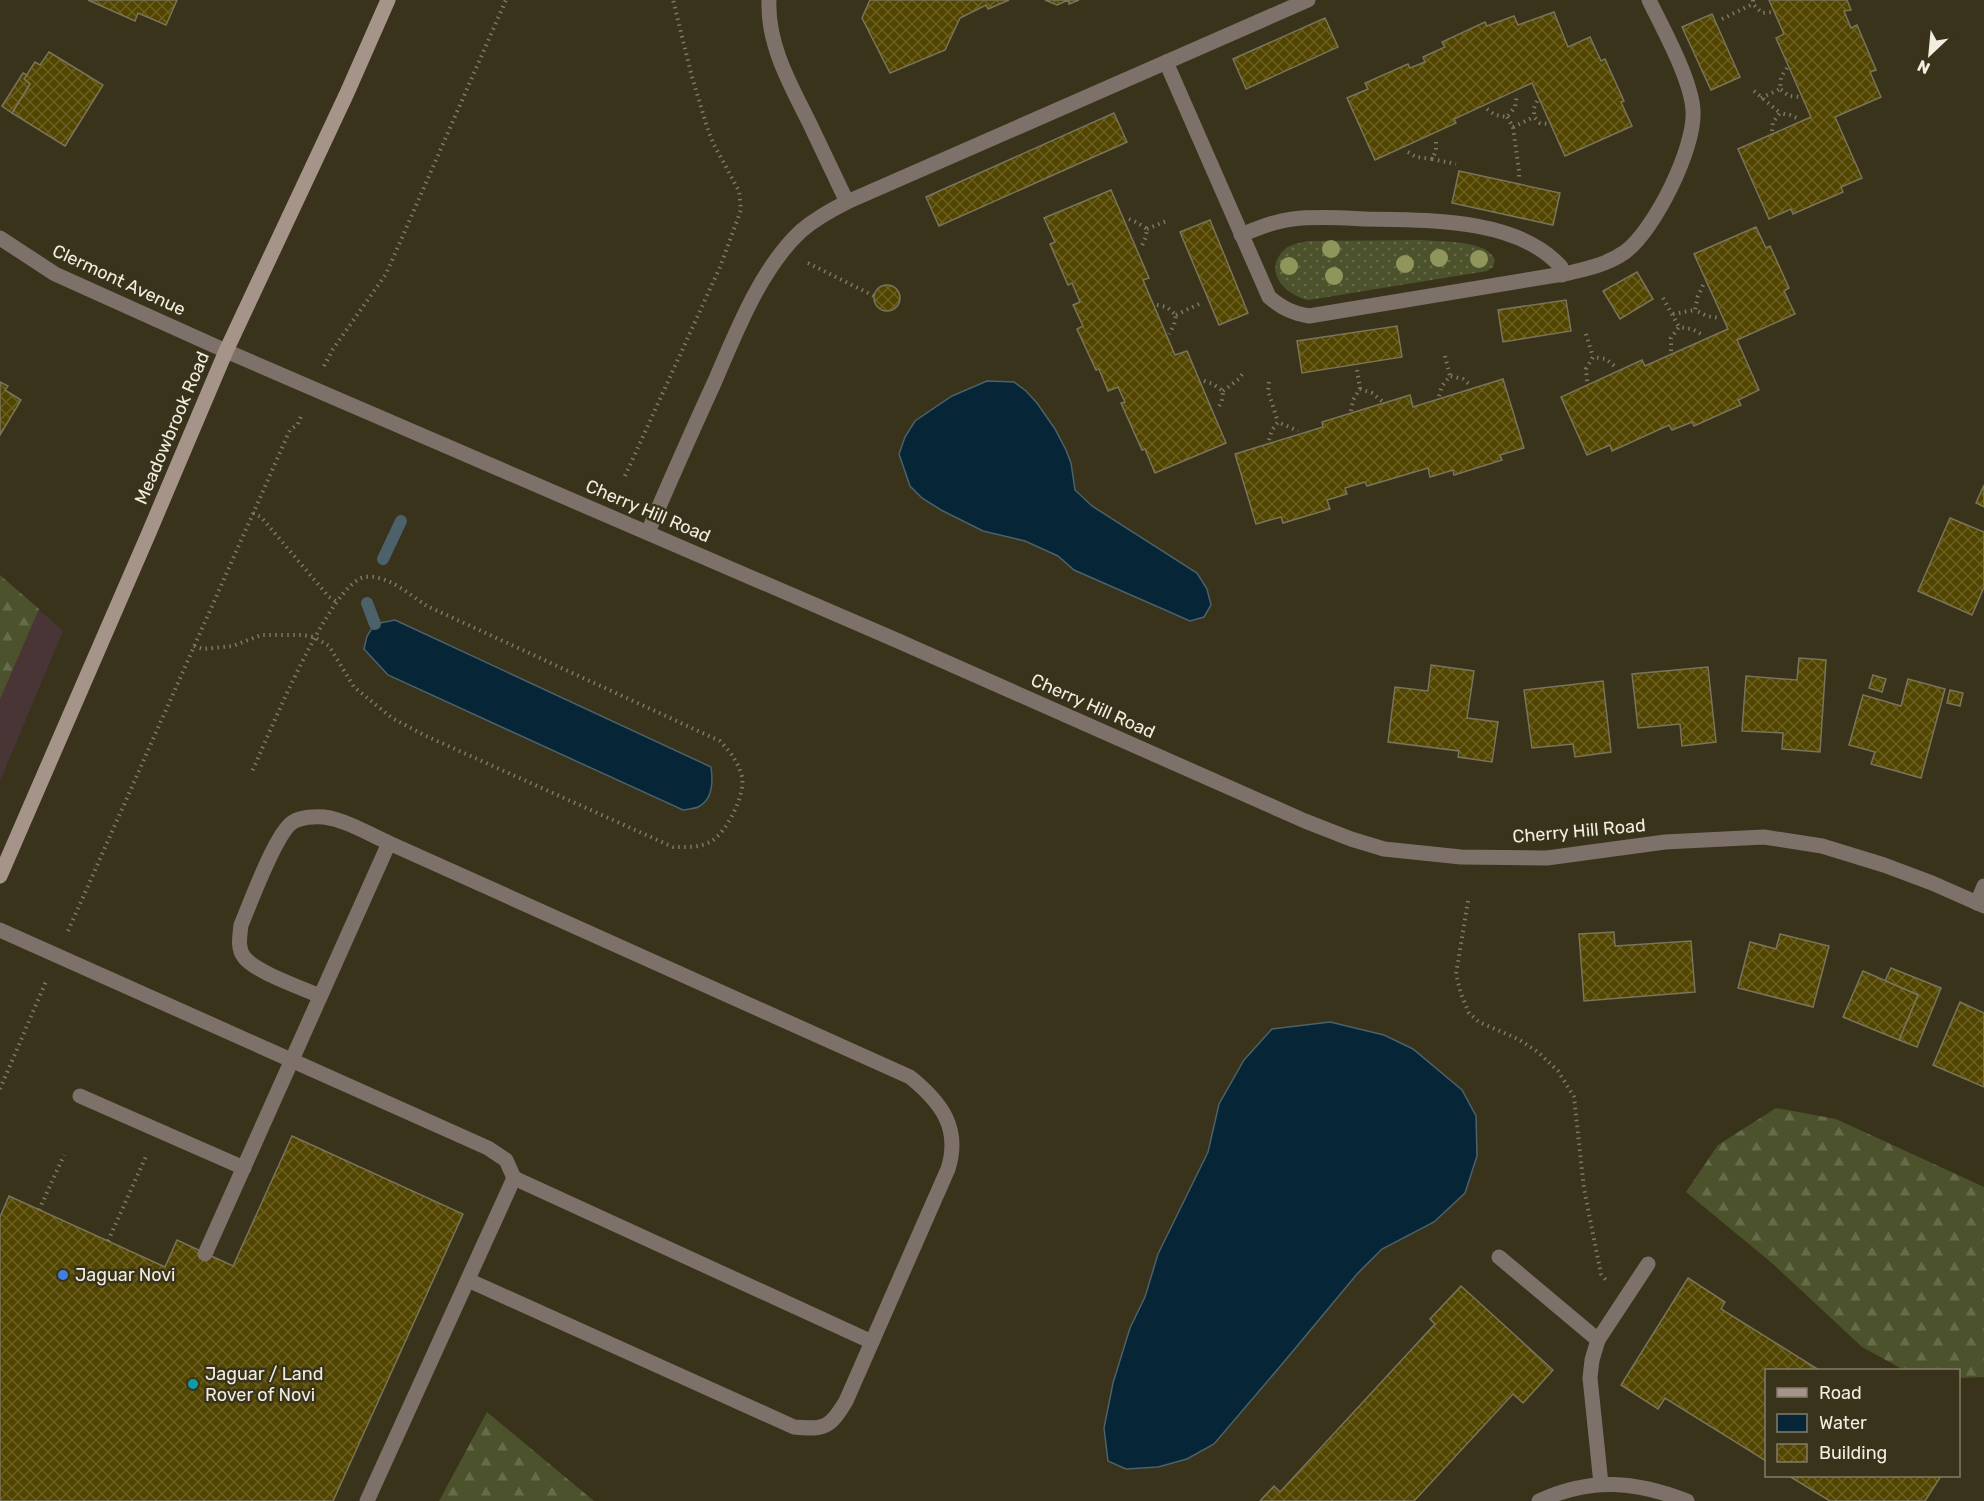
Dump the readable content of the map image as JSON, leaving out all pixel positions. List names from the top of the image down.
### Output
{
  "streets": {
    "street": ["Clermont Avenue", "Meadowbrook Road", "Cherry Hill Road"]
  },
  "crossings": [
    ["Clermont Avenue", "Meadowbrook Road"],
    ["Clermont Avenue", "Cherry Hill Road"],
    ["Meadowbrook Road", "Cherry Hill Road"]
  ],
  "places": ["Jaguar Novi", "Jaguar / Land Rover of Novi"],
  "legend": ["Road", "Water", "Building"],
  "north": "bottom left"
}
